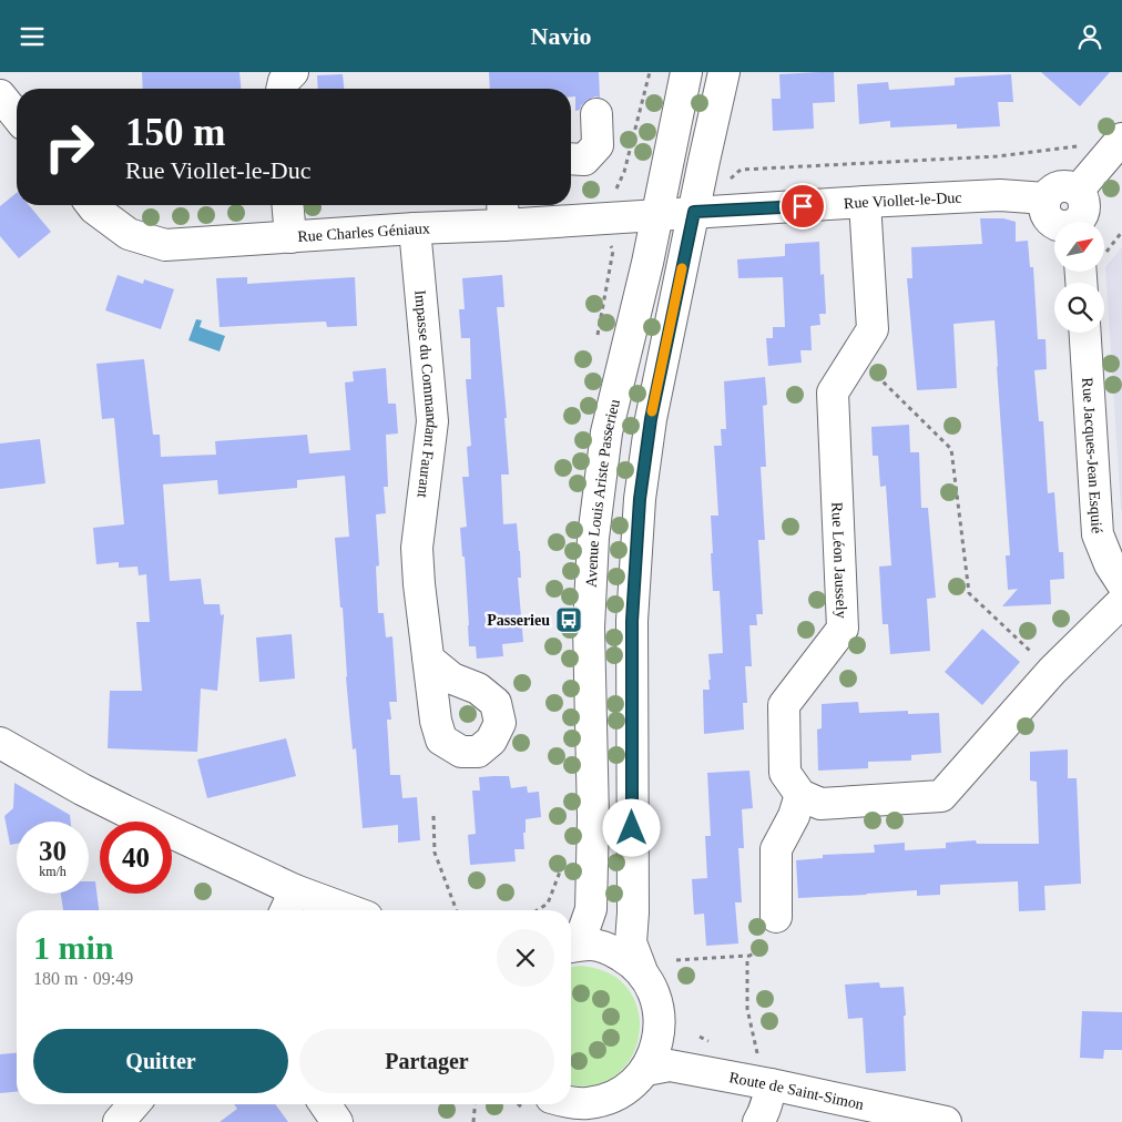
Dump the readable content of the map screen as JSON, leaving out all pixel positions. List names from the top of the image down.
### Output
{
  "streets": {
    "street": [
      "Rue Viollet-le-Duc",
      "Rue Charles Géniaux",
      "Impasse du Commandant Faurant",
      "Rue Jacques-Jean Esquié",
      "Avenue Louis Ariste Passerieu",
      "Rue Léon Jaussely",
      "Route de Saint-Simon"
    ]
  },
  "crossings": [
    ["Rue Viollet-le-Duc", "Rue Charles Géniaux"],
    ["Rue Viollet-le-Duc", "Avenue Louis Ariste Passerieu"],
    ["Rue Viollet-le-Duc", "Rue Léon Jaussely"],
    ["Rue Charles Géniaux", "Impasse du Commandant Faurant"],
    ["Rue Charles Géniaux", "Avenue Louis Ariste Passerieu"]
  ],
  "places": {
    "bus stop": ["Passerieu"]
  },
  "north": "top right",
  "page": {
    "header": "Navio",
    "turn": ["150 m", "Rue Viollet-le-Duc"],
    "speed": "30 km/h",
    "limit": "40",
    "heading": ["1 min", "180 m · 09:49"],
    "buttons": ["Quitter", "Partager"]
  }
}
